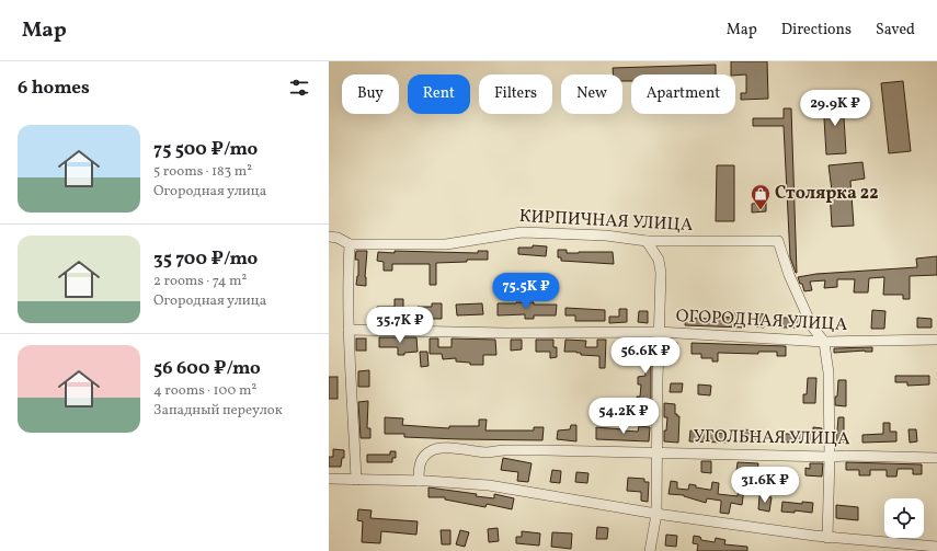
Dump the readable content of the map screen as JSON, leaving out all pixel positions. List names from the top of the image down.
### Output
{
  "streets": {
    "street": ["КИРПИЧНАЯ УЛИЦА", "ОГОРОДНАЯ УЛИЦА", "УГОЛЬНАЯ УЛИЦА"]
  },
  "crossings": [
    ["КИРПИЧНАЯ УЛИЦА", "ОГОРОДНАЯ УЛИЦА"]
  ],
  "places": {
    "shop": ["Столярка 22"]
  },
  "page": {
    "header": "Map",
    "nav": ["Map", "Directions", "Saved"],
    "heading": "6 homes",
    "chip": [
      "Buy",
      "Rent",
      "Filters",
      "New",
      "Apartment"
    ],
    "price": [
      "29.9K ₽",
      "75.5K ₽",
      "35.7K ₽",
      "56.6K ₽",
      "54.2K ₽",
      "31.6K ₽"
    ],
    "list": [
      {
        "name": "75 500 ₽/mo",
        "note": "5 rooms · 183 m² · Огородная улица"
      },
      {
        "name": "35 700 ₽/mo",
        "note": "2 rooms · 74 m² · Огородная улица"
      },
      {
        "name": "56 600 ₽/mo",
        "note": "4 rooms · 100 m² · Западный переулок"
      }
    ]
  }
}
